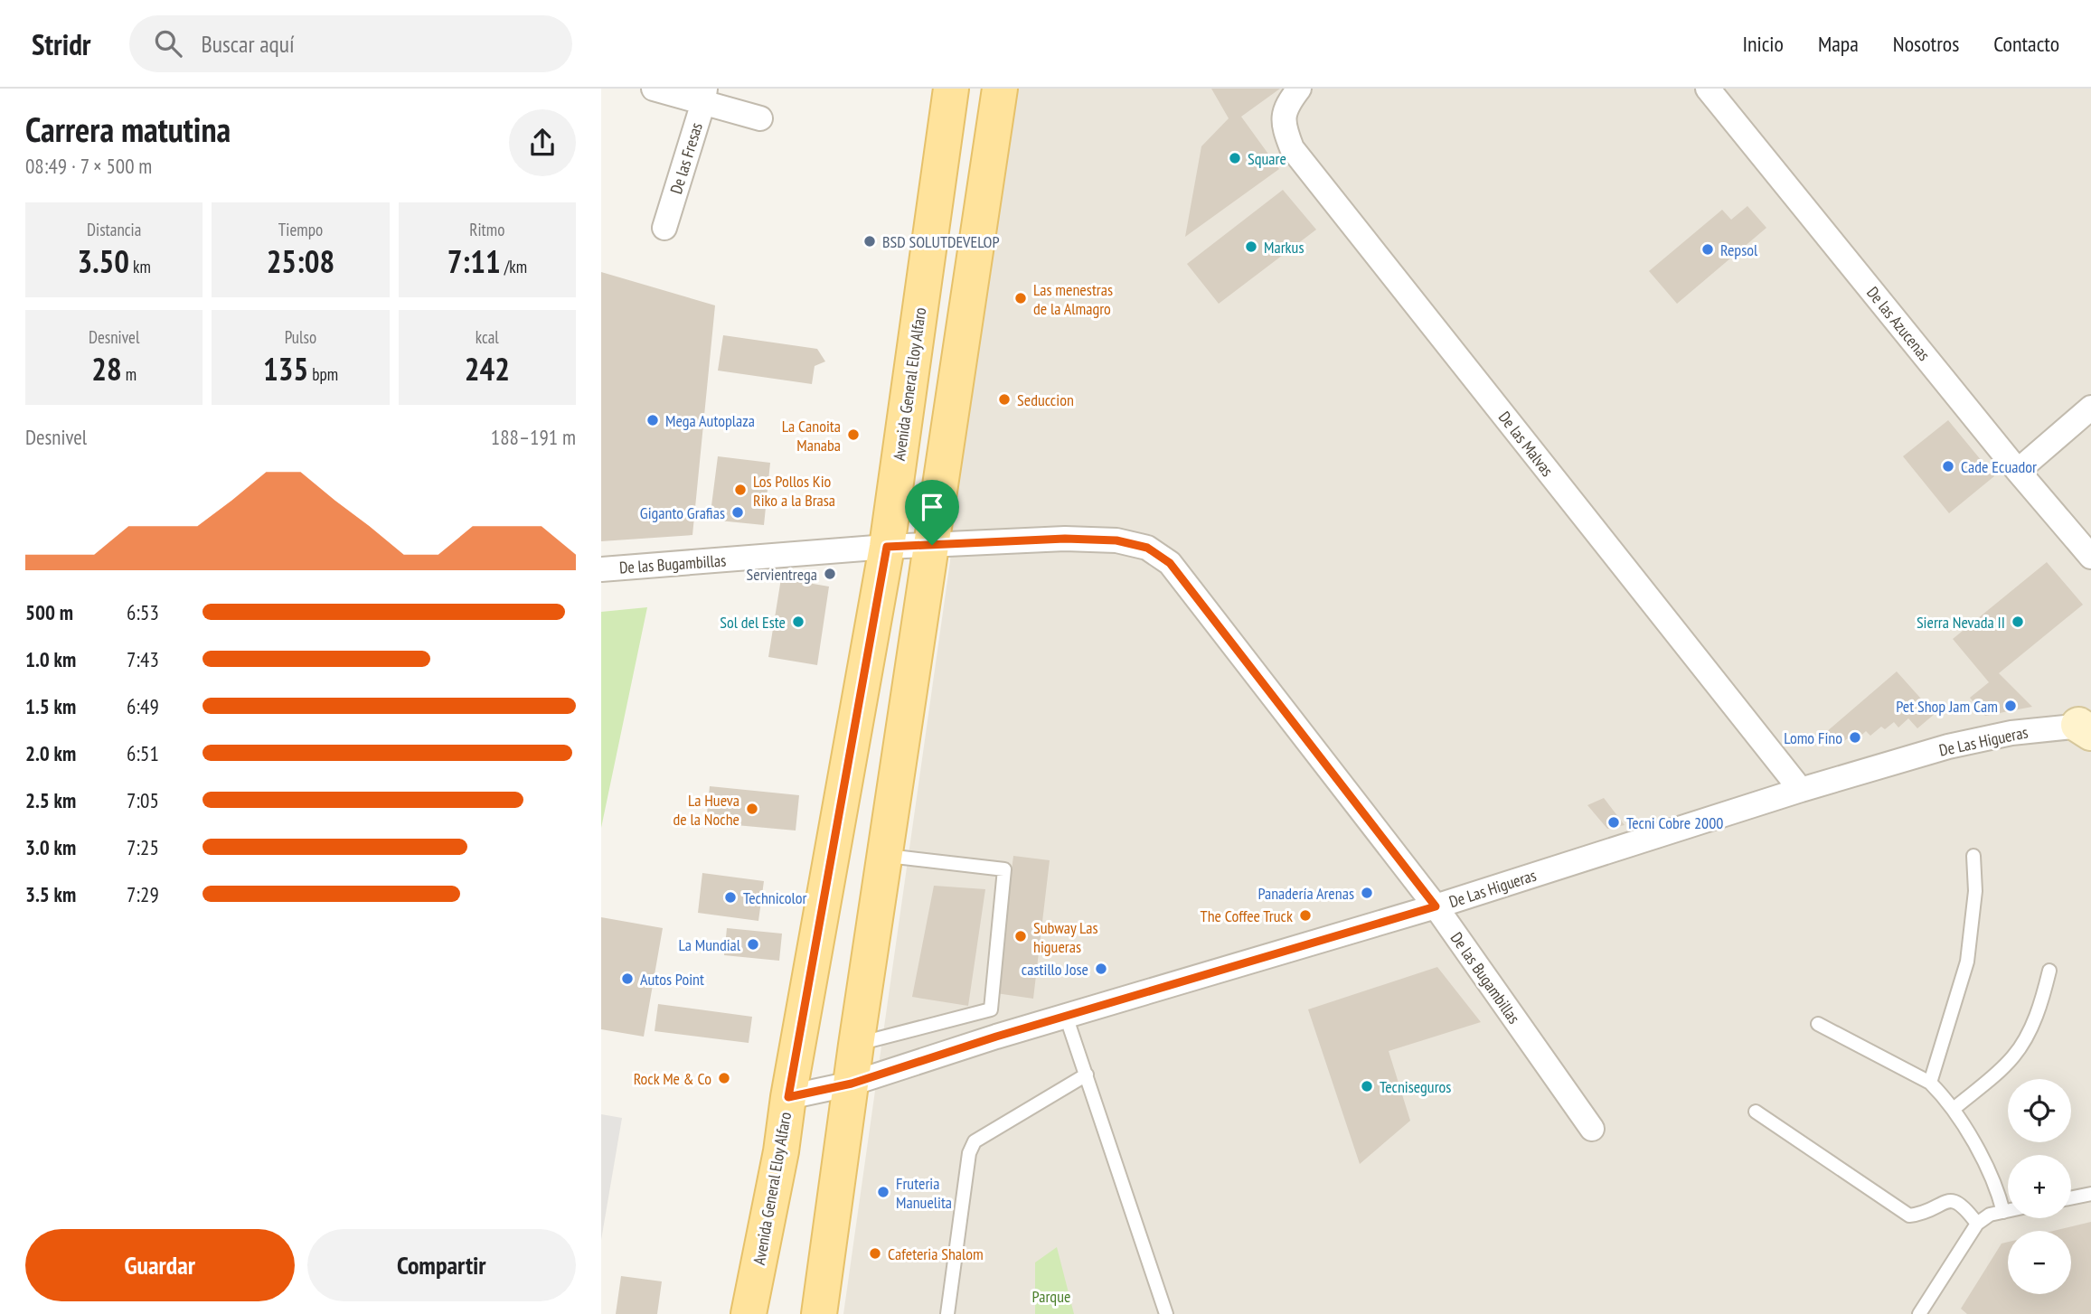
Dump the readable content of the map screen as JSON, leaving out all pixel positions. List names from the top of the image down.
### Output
{
  "streets": {
    "main road": ["Avenida General Eloy Alfaro"],
    "street": [
      "De las Fresas",
      "De las Azucenas",
      "De las Malvas",
      "De las Bugambillas",
      "De Las Higueras"
    ]
  },
  "crossings": [
    ["Avenida General Eloy Alfaro", "De las Bugambillas"],
    ["Avenida General Eloy Alfaro", "De Las Higueras"],
    ["De las Malvas", "De Las Higueras"],
    ["De las Bugambillas", "De Las Higueras"]
  ],
  "parks": ["Parque"],
  "places": [
    "Square",
    "BSD SOLUTDEVELOP",
    "Markus",
    "Repsol",
    "Las menestras de la Almagro",
    "Seduccion",
    "Mega Autoplaza",
    "La Canoita Manaba",
    "Cade Ecuador",
    "Los Pollos Kio Riko a la Brasa",
    "Giganto Grafias",
    "Servientrega",
    "Sol del Este",
    "Sierra Nevada II",
    "Pet Shop Jam Cam",
    "Lomo Fino",
    "La Hueva de la Noche",
    "Tecni Cobre 2000",
    "Panadería Arenas",
    "Technicolor",
    "The Coffee Truck",
    "Subway Las higueras",
    "La Mundial",
    "castillo Jose",
    "Autos Point",
    "Rock Me & Co",
    "Tecniseguros",
    "Fruteria Manuelita",
    "Cafeteria Shalom"
  ],
  "page": {
    "header": "Stridr",
    "search": "Buscar aquí",
    "nav": [
      "Inicio",
      "Mapa",
      "Nosotros",
      "Contacto"
    ],
    "heading": ["Carrera matutina", "08:49 · 7 × 500 m"],
    "stats": [
      ["Distancia", "3.50 km"],
      ["Tiempo", "25:08"],
      ["Ritmo", "7:11 /km"],
      ["Desnivel", "28 m"],
      ["Pulso", "135 bpm"],
      ["kcal", "242"]
    ],
    "chart": ["Desnivel", "188–191 m"],
    "list": [
      {
        "name": "500 m",
        "note": "6:53"
      },
      {
        "name": "1.0 km",
        "note": "7:43"
      },
      {
        "name": "1.5 km",
        "note": "6:49"
      },
      {
        "name": "2.0 km",
        "note": "6:51"
      },
      {
        "name": "2.5 km",
        "note": "7:05"
      },
      {
        "name": "3.0 km",
        "note": "7:25"
      },
      {
        "name": "3.5 km",
        "note": "7:29"
      }
    ],
    "map_buttons": ["+", "−"],
    "buttons": ["Guardar", "Compartir"]
  }
}
